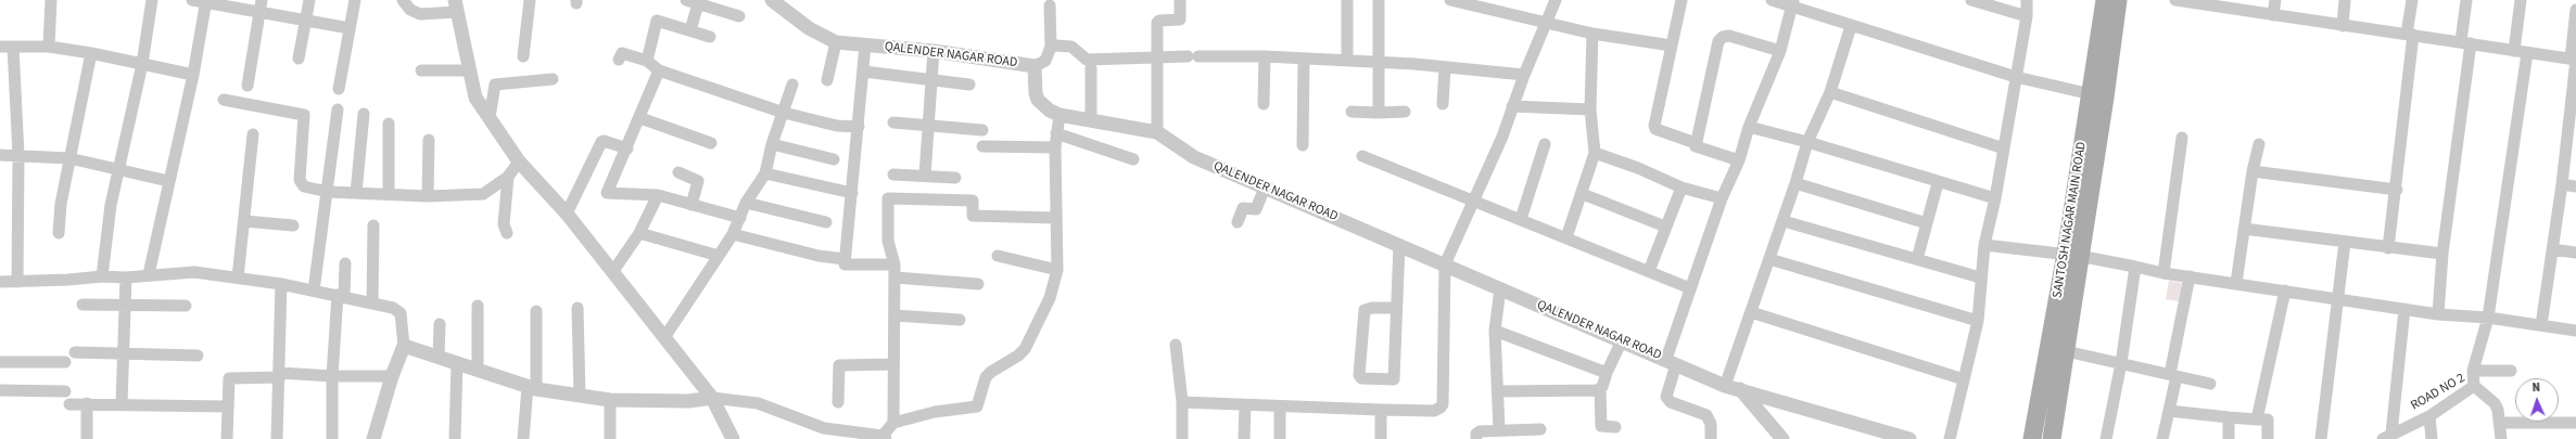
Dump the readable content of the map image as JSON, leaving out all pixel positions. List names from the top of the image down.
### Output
{
  "streets": {
    "main road": ["SANTOSH NAGAR MAIN ROAD"],
    "street": ["QALENDER NAGAR ROAD", "ROAD NO 2"]
  },
  "north": "top"
}
